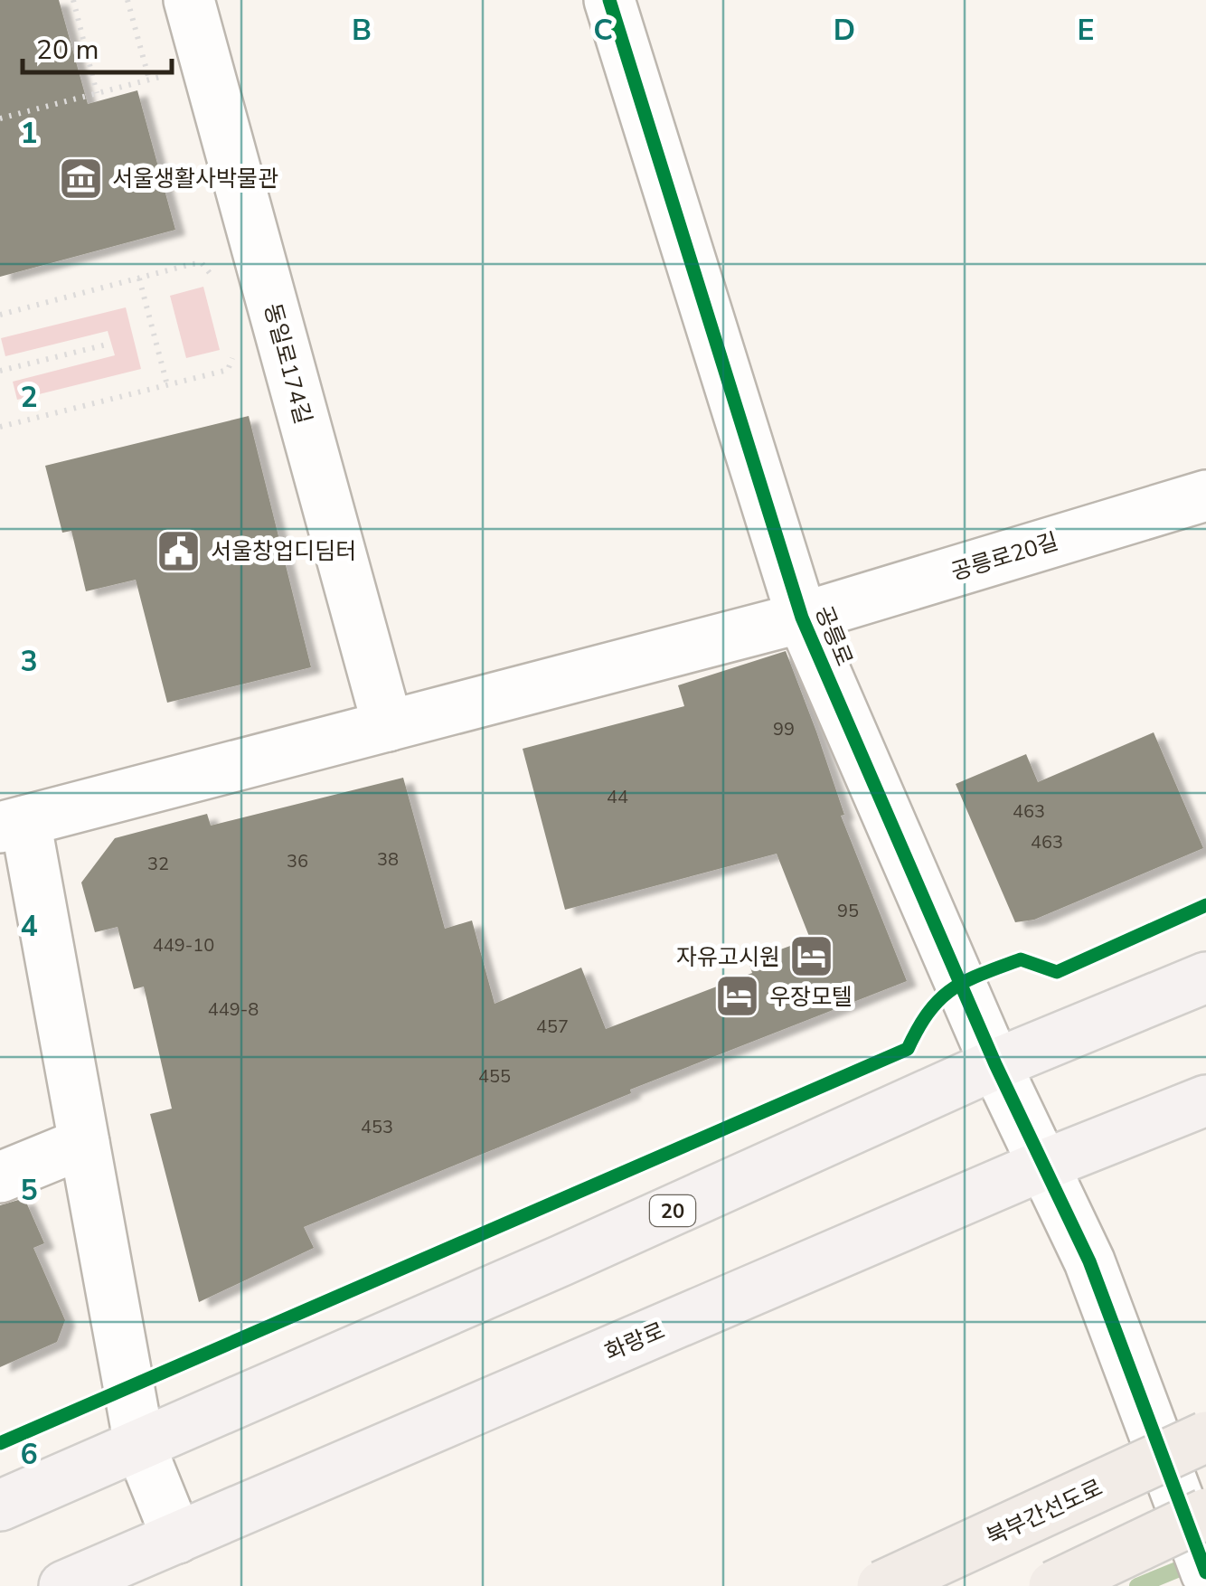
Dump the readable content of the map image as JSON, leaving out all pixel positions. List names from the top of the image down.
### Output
{
  "streets": {
    "highway": ["북부간선도로"],
    "main road": ["20", "화랑로"],
    "street": ["동일로174길", "공릉로20길", "공릉로"]
  },
  "crossings": [
    ["공릉로20길", "공릉로"],
    ["공릉로", "20"],
    ["공릉로", "화랑로"]
  ],
  "places": {
    "museum": ["서울생활사박물관"],
    "public building": ["서울창업디딤터"],
    "hotel": ["자유고시원", "우장모텔"]
  },
  "house_numbers": [
    "99",
    "44",
    "463",
    "463",
    "38",
    "36",
    "32",
    "95",
    "449-10",
    "449-8",
    "457",
    "455",
    "453"
  ],
  "scale_bar": "20 m",
  "grid": {
    "columns": [
      "B",
      "C",
      "D",
      "E"
    ],
    "rows": [
      "1",
      "2",
      "3",
      "4",
      "5",
      "6"
    ]
  }
}
